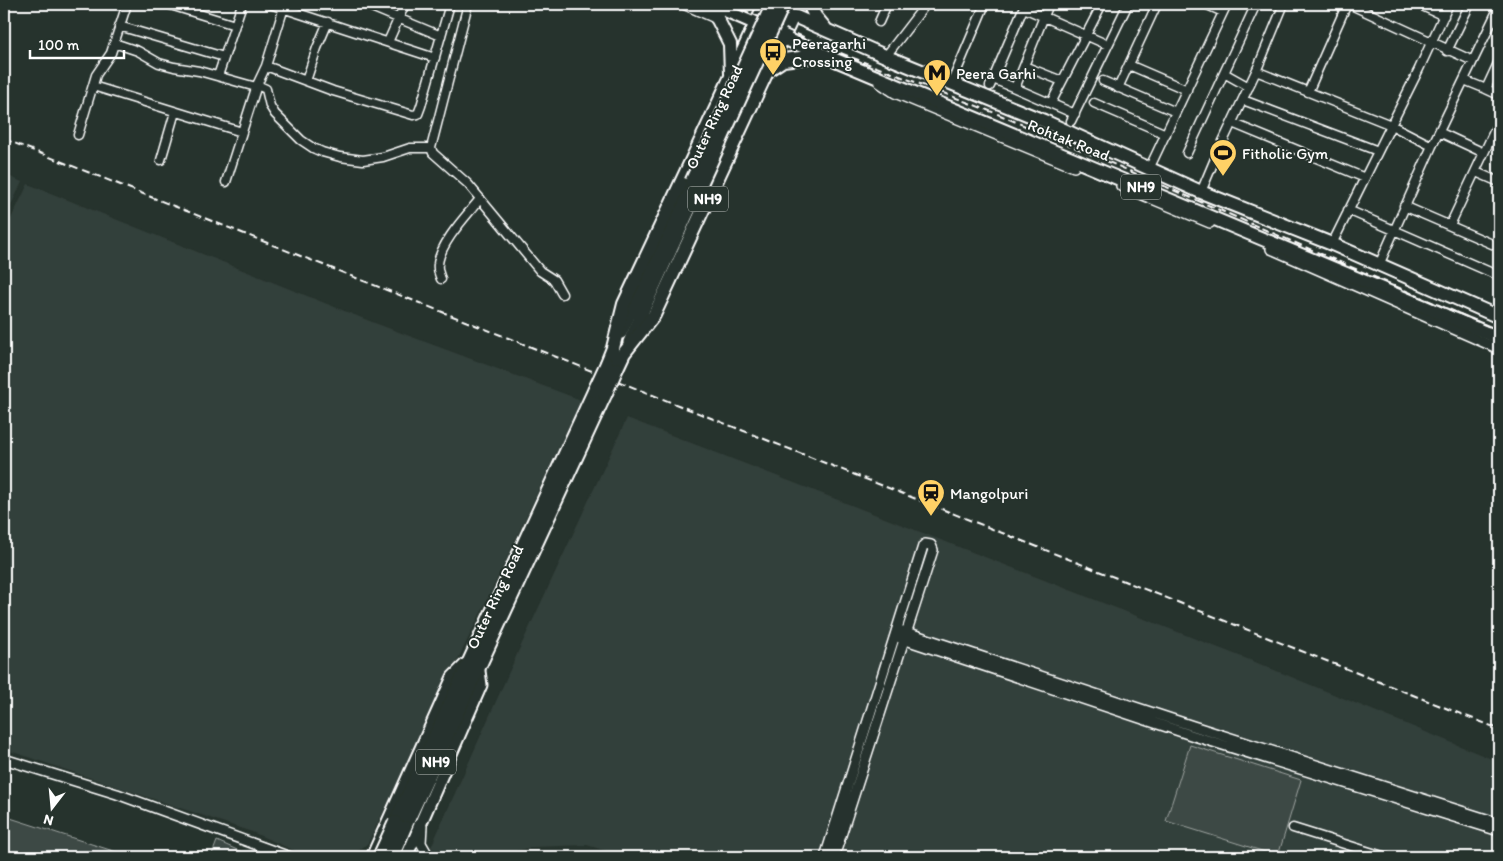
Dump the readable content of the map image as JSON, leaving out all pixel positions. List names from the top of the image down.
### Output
{
  "streets": {
    "highway": ["Outer Ring Road", "Rohtak Road", "NH9"]
  },
  "crossings": [
    ["Outer Ring Road", "Rohtak Road"],
    ["Outer Ring Road", "NH9"]
  ],
  "places": {
    "bus stop": ["Peeragarhi Crossing"],
    "metro station": ["Peera Garhi"],
    "sports": ["Fitholic Gym"],
    "station": ["Mangolpuri"]
  },
  "scale_bar": "100 m",
  "north": "bottom"
}
